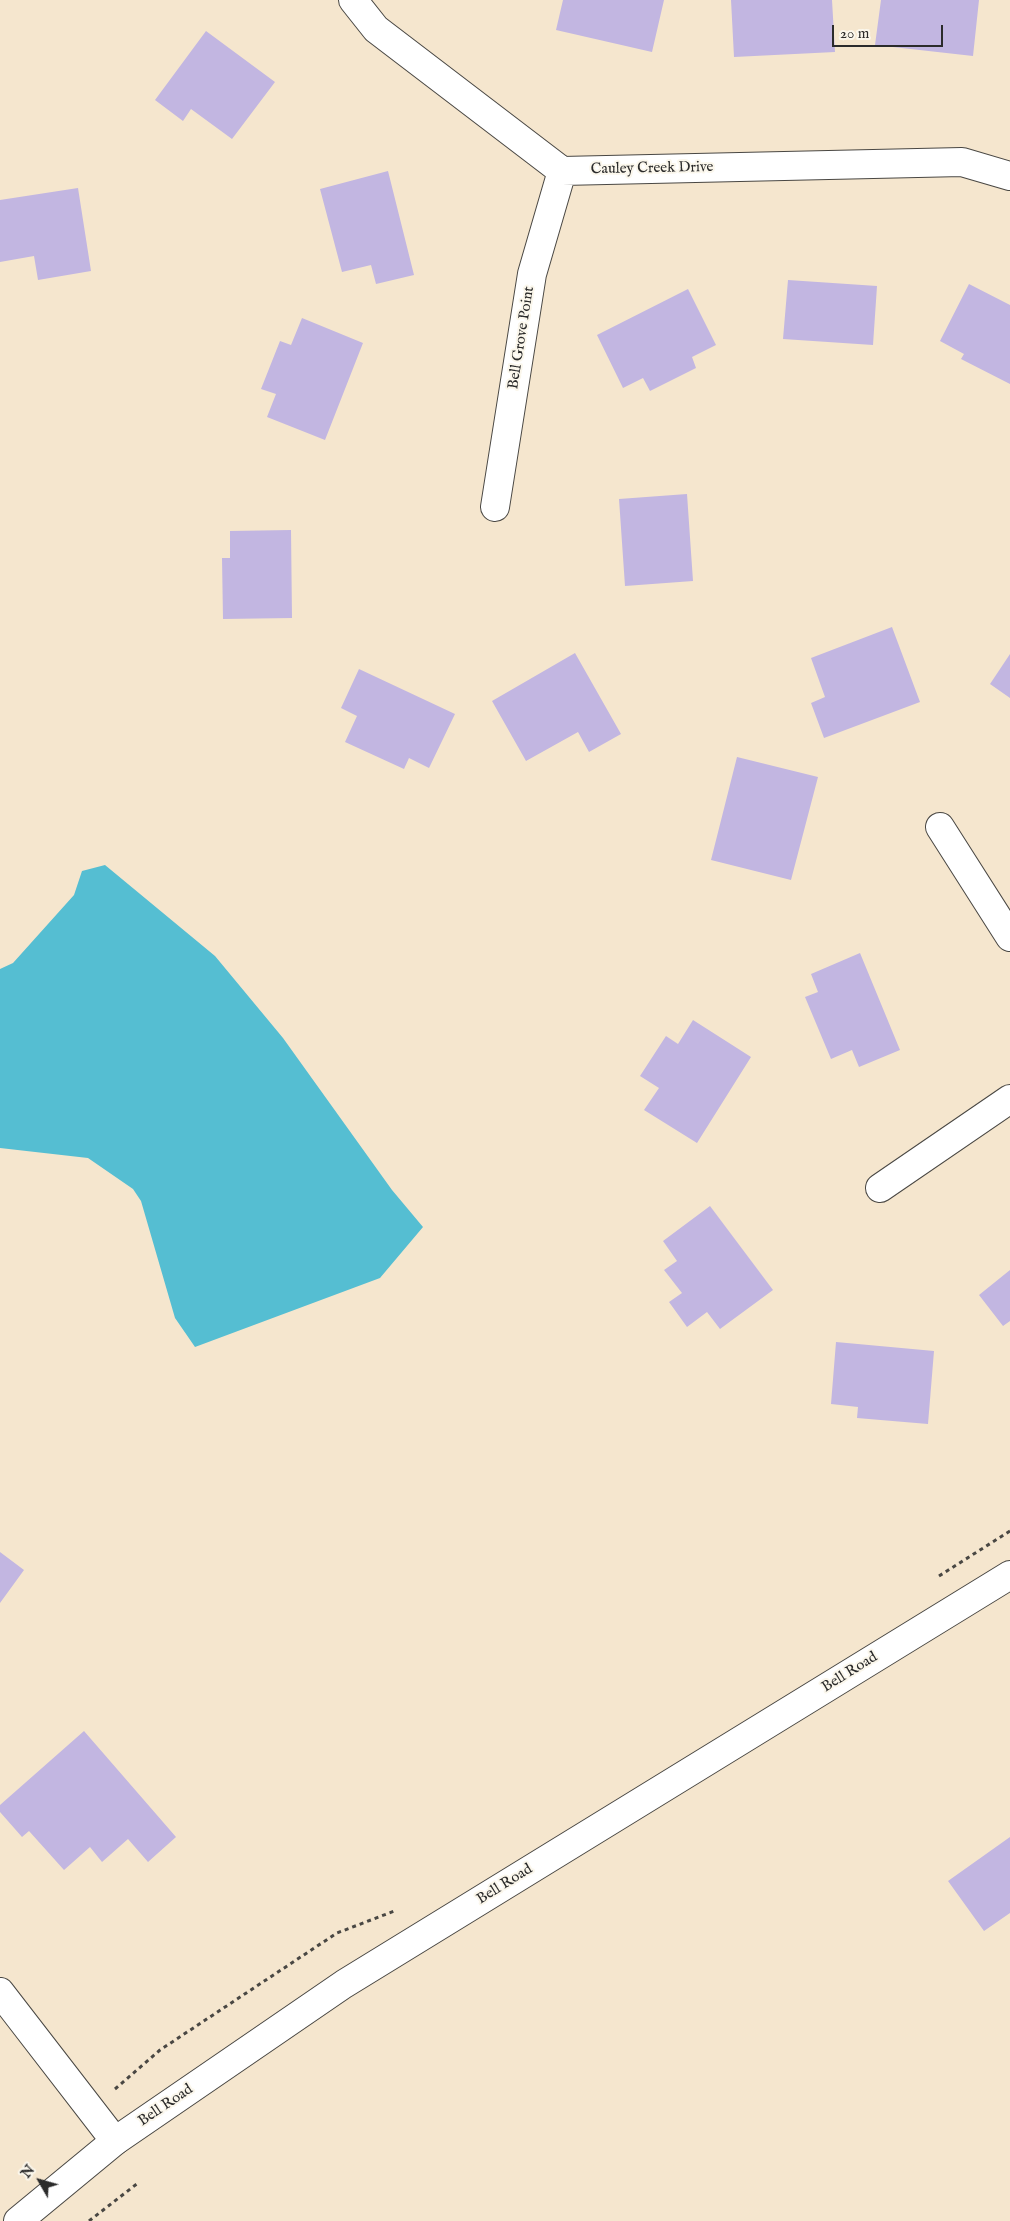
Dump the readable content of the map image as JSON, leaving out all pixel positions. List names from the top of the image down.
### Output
{
  "streets": {
    "street": ["Cauley Creek Drive", "Bell Grove Point", "Bell Road"]
  },
  "crossings": [
    ["Cauley Creek Drive", "Bell Grove Point"]
  ],
  "scale_bar": "20 m",
  "north": "top left"
}
